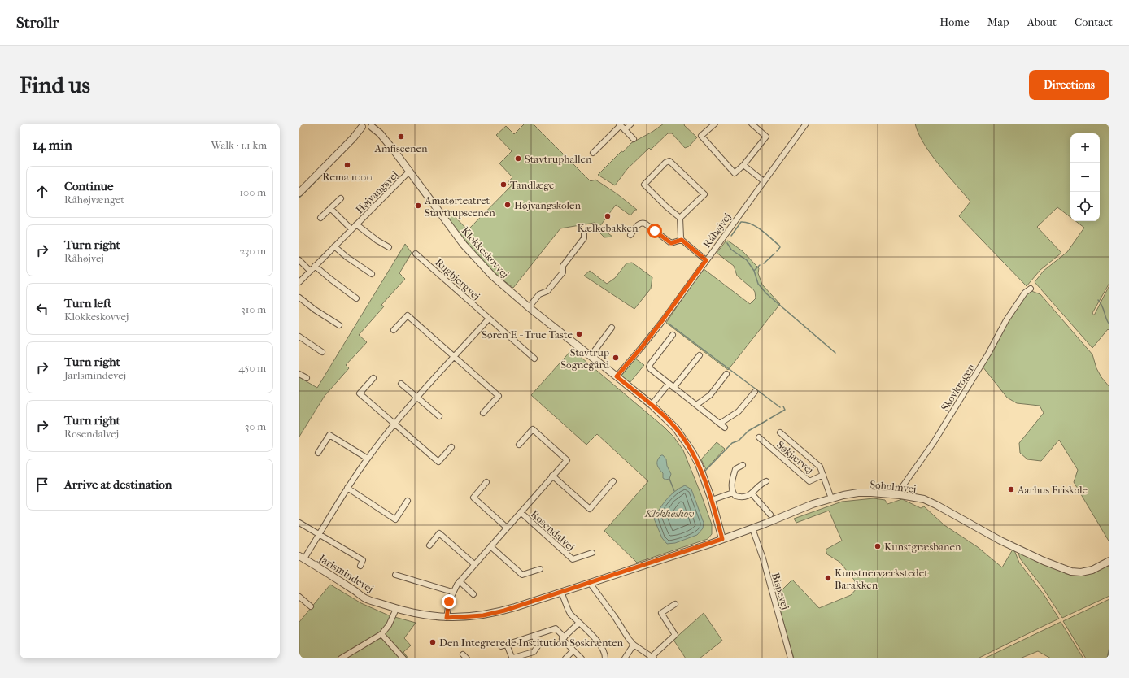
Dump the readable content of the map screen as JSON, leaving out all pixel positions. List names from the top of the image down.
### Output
{
  "streets": {
    "street": [
      "Højvangsvej",
      "Råhøjvej",
      "Klokkeskovvej",
      "Rugbjergvej",
      "Skovkrogen",
      "Søkjærvej",
      "Søholmvej",
      "Rosendalvej",
      "Jarlsmindevej",
      "Bispevej"
    ]
  },
  "crossings": [
    ["Højvangsvej", "Klokkeskovvej"],
    ["Råhøjvej", "Klokkeskovvej"],
    ["Klokkeskovvej", "Søholmvej"],
    ["Klokkeskovvej", "Jarlsmindevej"],
    ["Skovkrogen", "Søholmvej"],
    ["Søkjærvej", "Søholmvej"],
    ["Søholmvej", "Jarlsmindevej"],
    ["Søholmvej", "Bispevej"],
    ["Rosendalvej", "Jarlsmindevej"]
  ],
  "parks": ["Klokkeskov"],
  "places": [
    "Amfiscenen",
    "Stavtruphallen",
    "Rema 1000",
    "Tandlæge",
    "Højvangskolen",
    "Amatørteatret Stavtrupscenen",
    "Kælkebakken",
    "Søren E - True Taste",
    "Stavtrup Sognegård",
    "Aarhus Friskole",
    "Kunstgræsbanen",
    "Kunstnerværkstedet Barakken",
    "Den Integrerede Institution Søskrænten"
  ],
  "page": {
    "header": "Strollr",
    "nav": [
      "Home",
      "Map",
      "About",
      "Contact"
    ],
    "buttons": "Directions",
    "title": "Find us",
    "heading": ["14 min", "Walk · 1.1 km"],
    "map_buttons": ["+", "−"],
    "list": [
      ["Continue", "Råhøjvænget", "100 m"],
      ["Turn right", "Råhøjvej", "230 m"],
      ["Turn left", "Klokkeskovvej", "310 m"],
      ["Turn right", "Jarlsmindevej", "450 m"],
      ["Turn right", "Rosendalvej", "30 m"],
      "Arrive at destination"
    ]
  }
}
